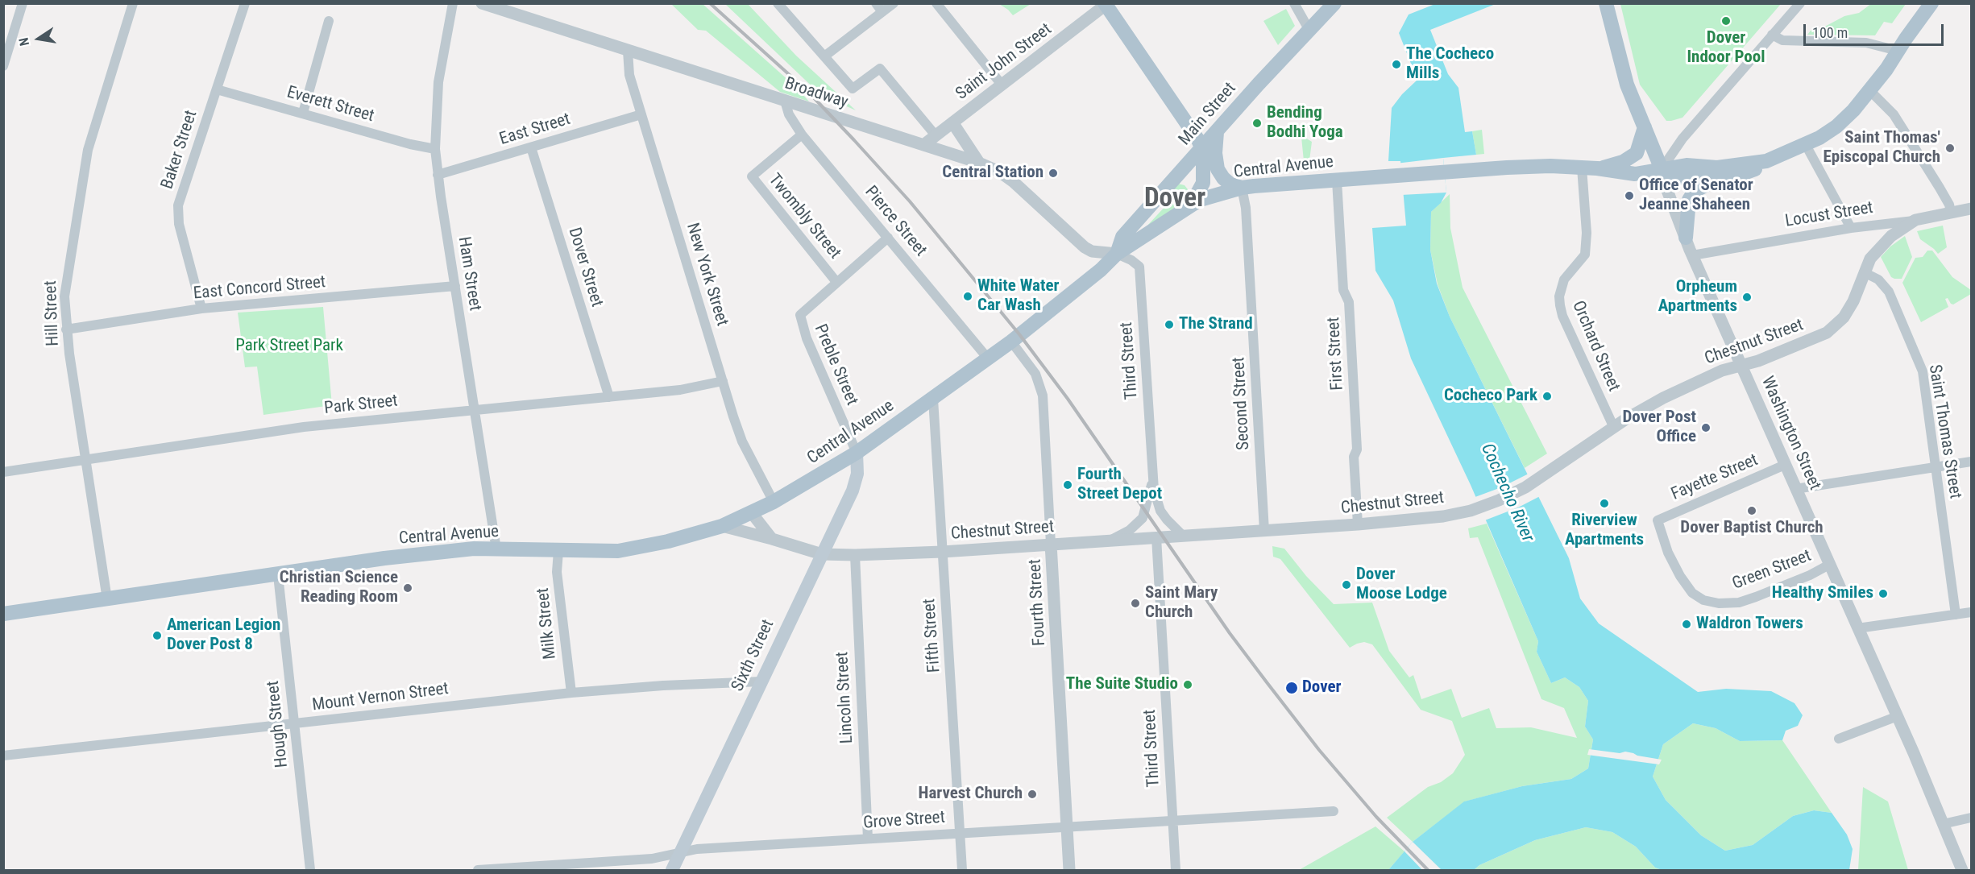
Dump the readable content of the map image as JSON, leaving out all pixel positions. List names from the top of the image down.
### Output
{
  "streets": {
    "main road": [
      "Main Street",
      "Central Avenue",
      "Washington Street",
      "Sixth Street"
    ],
    "street": [
      "Saint John Street",
      "Broadway",
      "Everett Street",
      "East Street",
      "Baker Street",
      "Locust Street",
      "Twombly Street",
      "Pierce Street",
      "Dover Street",
      "Ham Street",
      "New York Street",
      "East Concord Street",
      "Hill Street",
      "Chestnut Street",
      "Orchard Street",
      "First Street",
      "Third Street",
      "Preble Street",
      "Second Street",
      "Park Street",
      "Saint Thomas Street",
      "Fayette Street",
      "Green Street",
      "Fourth Street",
      "Milk Street",
      "Fifth Street",
      "Mount Vernon Street",
      "Lincoln Street",
      "Hough Street",
      "Grove Street"
    ]
  },
  "crossings": [
    ["Saint John Street", "Broadway"],
    ["Broadway", "Main Street"],
    ["Broadway", "Central Avenue"],
    ["Broadway", "Pierce Street"],
    ["Broadway", "New York Street"],
    ["Broadway", "Third Street"],
    ["Everett Street", "Baker Street"],
    ["Everett Street", "Ham Street"],
    ["Main Street", "Central Avenue"],
    ["Main Street", "Third Street"],
    ["East Street", "Dover Street"],
    ["East Street", "Ham Street"],
    ["East Street", "New York Street"],
    ["Baker Street", "East Concord Street"],
    ["Central Avenue", "Pierce Street"],
    ["Central Avenue", "Ham Street"],
    ["Central Avenue", "New York Street"],
    ["Central Avenue", "Hill Street"],
    ["Central Avenue", "Chestnut Street"],
    ["Central Avenue", "Orchard Street"],
    ["Central Avenue", "First Street"],
    ["Central Avenue", "Third Street"],
    ["Central Avenue", "Preble Street"],
    ["Central Avenue", "Second Street"],
    ["Central Avenue", "Washington Street"],
    ["Central Avenue", "Fourth Street"],
    ["Central Avenue", "Milk Street"],
    ["Central Avenue", "Fifth Street"],
    ["Central Avenue", "Sixth Street"],
    ["Central Avenue", "Hough Street"],
    ["Locust Street", "Chestnut Street"],
    ["Locust Street", "Washington Street"],
    ["Twombly Street", "Pierce Street"],
    ["Twombly Street", "Preble Street"],
    ["Pierce Street", "Preble Street"],
    ["Dover Street", "Park Street"],
    ["Ham Street", "East Concord Street"],
    ["Ham Street", "Park Street"],
    ["New York Street", "Park Street"],
    ["East Concord Street", "Hill Street"],
    ["Hill Street", "Park Street"],
    ["Chestnut Street", "Orchard Street"],
    ["Chestnut Street", "First Street"],
    ["Chestnut Street", "Third Street"],
    ["Chestnut Street", "Second Street"],
    ["Chestnut Street", "Saint Thomas Street"],
    ["Chestnut Street", "Washington Street"],
    ["Chestnut Street", "Fourth Street"],
    ["Chestnut Street", "Fifth Street"],
    ["Chestnut Street", "Sixth Street"],
    ["Chestnut Street", "Lincoln Street"],
    ["Third Street", "Grove Street"],
    ["Preble Street", "Sixth Street"],
    ["Washington Street", "Fayette Street"],
    ["Washington Street", "Green Street"],
    ["Fayette Street", "Green Street"],
    ["Fourth Street", "Grove Street"],
    ["Milk Street", "Mount Vernon Street"],
    ["Fifth Street", "Grove Street"],
    ["Sixth Street", "Mount Vernon Street"],
    ["Sixth Street", "Grove Street"],
    ["Mount Vernon Street", "Hough Street"],
    ["Lincoln Street", "Grove Street"]
  ],
  "districts": ["Dover"],
  "water": ["Cochecho River"],
  "parks": ["Park Street Park"],
  "places": [
    "Dover Indoor Pool",
    "The Cocheco Mills",
    "Bending Bodhi Yoga",
    "Saint Thomas' Episcopal Church",
    "Central Station",
    "Office of Senator Jeanne Shaheen",
    "White Water Car Wash",
    "Orpheum Apartments",
    "The Strand",
    "Cocheco Park",
    "Dover Post Office",
    "Fourth Street Depot",
    "Riverview Apartments",
    "Dover Baptist Church",
    "Dover Moose Lodge",
    "Christian Science Reading Room",
    "Healthy Smiles",
    "Saint Mary Church",
    "Waldron Towers",
    "American Legion Dover Post 8",
    "The Suite Studio",
    "Dover",
    "Harvest Church"
  ],
  "scale_bar": "100 m",
  "north": "left"
}
